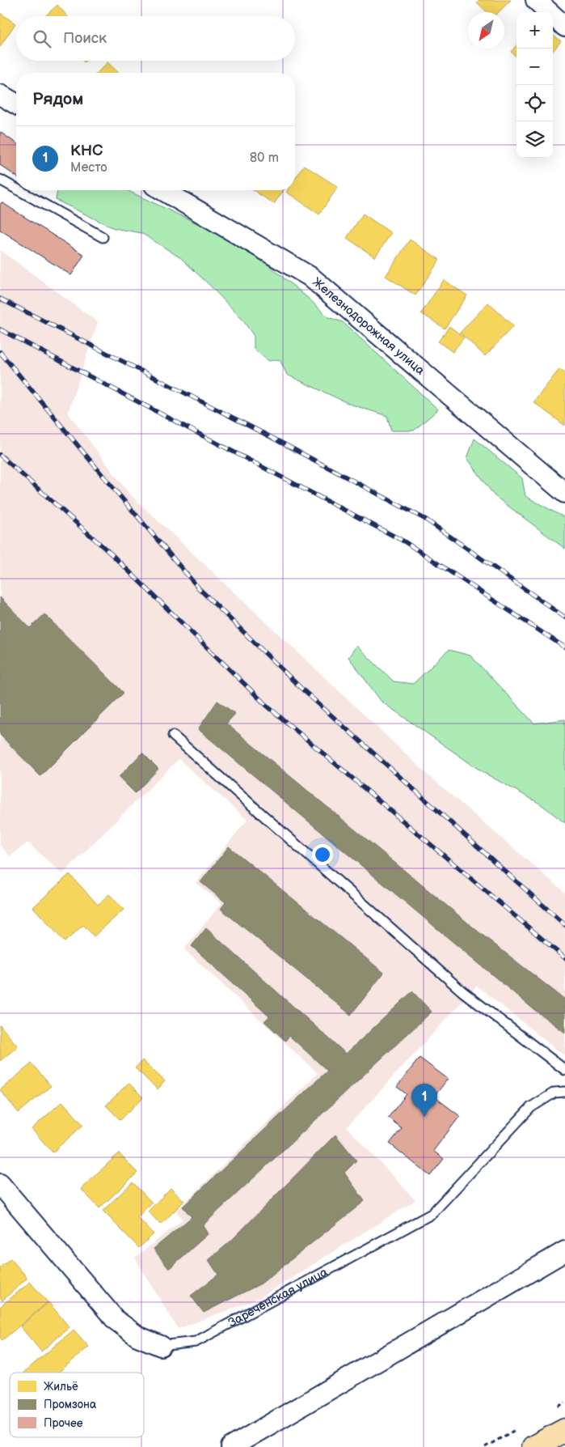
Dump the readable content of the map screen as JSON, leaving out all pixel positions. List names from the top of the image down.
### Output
{
  "streets": {
    "street": ["Железнодорожная улица", "Зареченская улица"]
  },
  "legend": ["Жильё", "Промзона", "Прочее"],
  "north": "bottom left",
  "page": {
    "map_buttons": ["+", "−"],
    "search": "Поиск",
    "heading": "Рядом",
    "list": [
      {
        "mark": "1",
        "name": "КНС",
        "note": "Место",
        "value": "80 m"
      }
    ],
    "pins": "1"
  }
}
